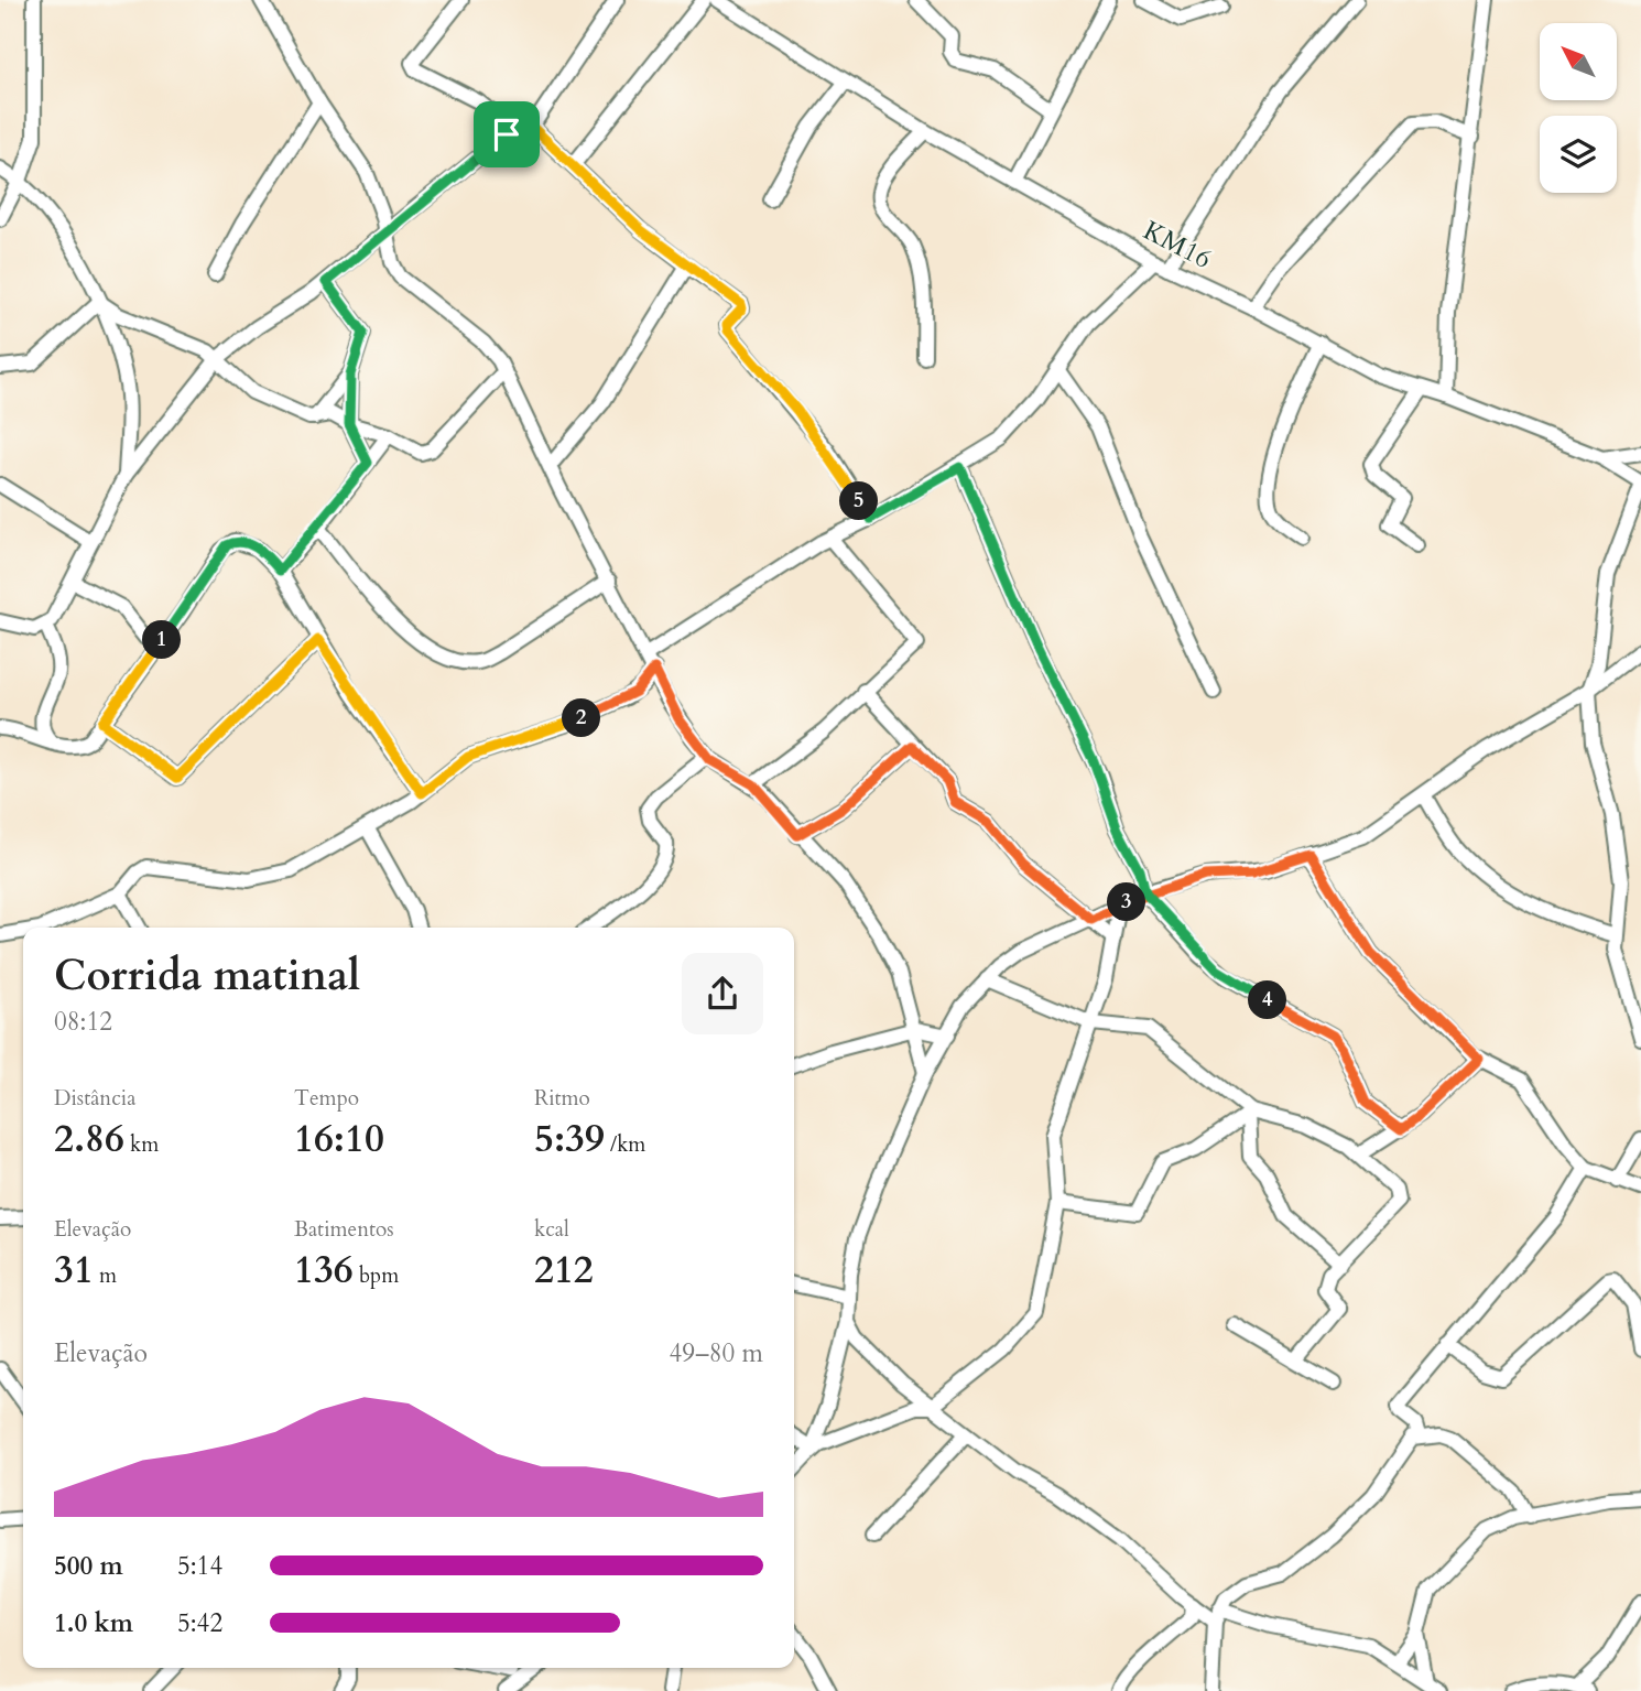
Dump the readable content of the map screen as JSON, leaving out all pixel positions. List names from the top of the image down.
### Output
{
  "streets": {
    "street": ["KM16"]
  },
  "north": "top left",
  "page": {
    "pins": [
      "5",
      "1",
      "2",
      "3",
      "4"
    ],
    "heading": ["Corrida matinal", "08:12"],
    "stats": [
      ["Distância", "2.86 km"],
      ["Tempo", "16:10"],
      ["Ritmo", "5:39 /km"],
      ["Elevação", "31 m"],
      ["Batimentos", "136 bpm"],
      ["kcal", "212"]
    ],
    "chart": ["Elevação", "49–80 m"],
    "list": [
      {
        "name": "500 m",
        "note": "5:14"
      },
      {
        "name": "1.0 km",
        "note": "5:42"
      }
    ]
  }
}
